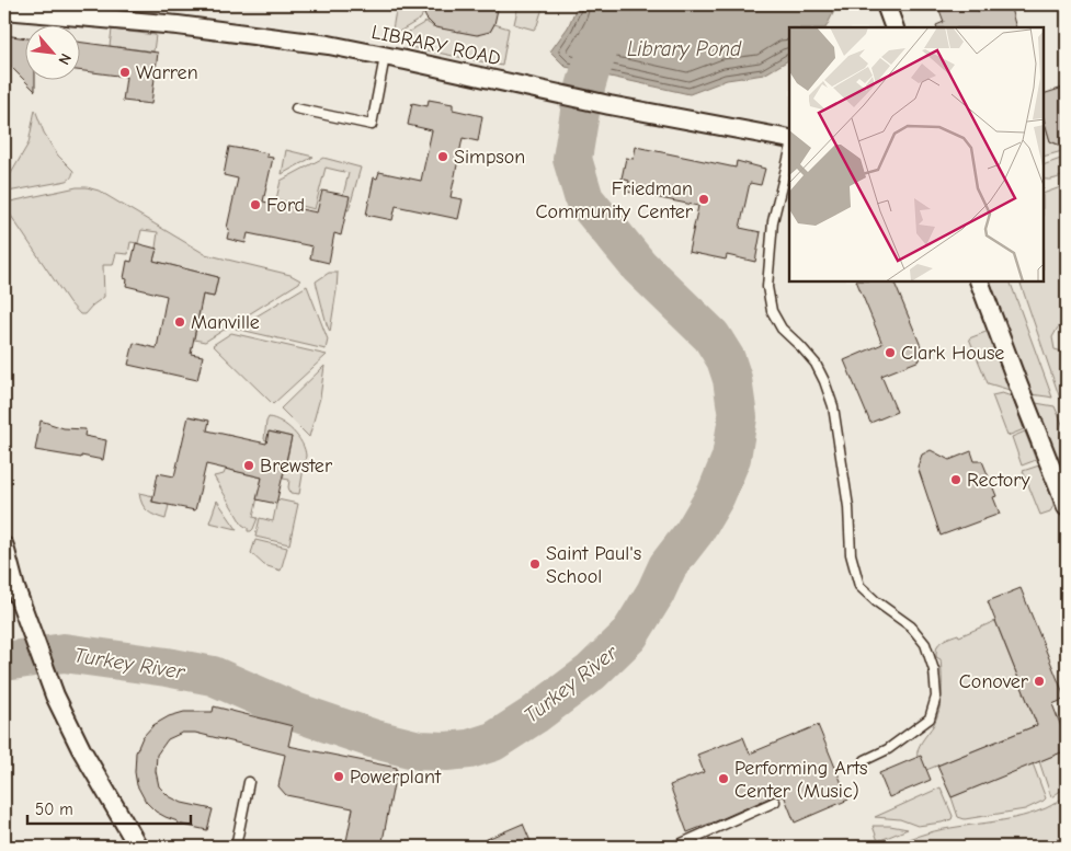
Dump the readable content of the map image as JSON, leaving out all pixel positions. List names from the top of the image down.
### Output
{
  "streets": {
    "street": ["LIBRARY ROAD"]
  },
  "water": ["Library Pond", "Turkey River"],
  "places": [
    "Warren",
    "Simpson",
    "Friedman Community Center",
    "Ford",
    "Manville",
    "Clark House",
    "Brewster",
    "Rectory",
    "Saint Paul's School",
    "Conover",
    "Powerplant",
    "Performing Arts Center (Music)"
  ],
  "scale_bar": "50 m",
  "north": "bottom right"
}
